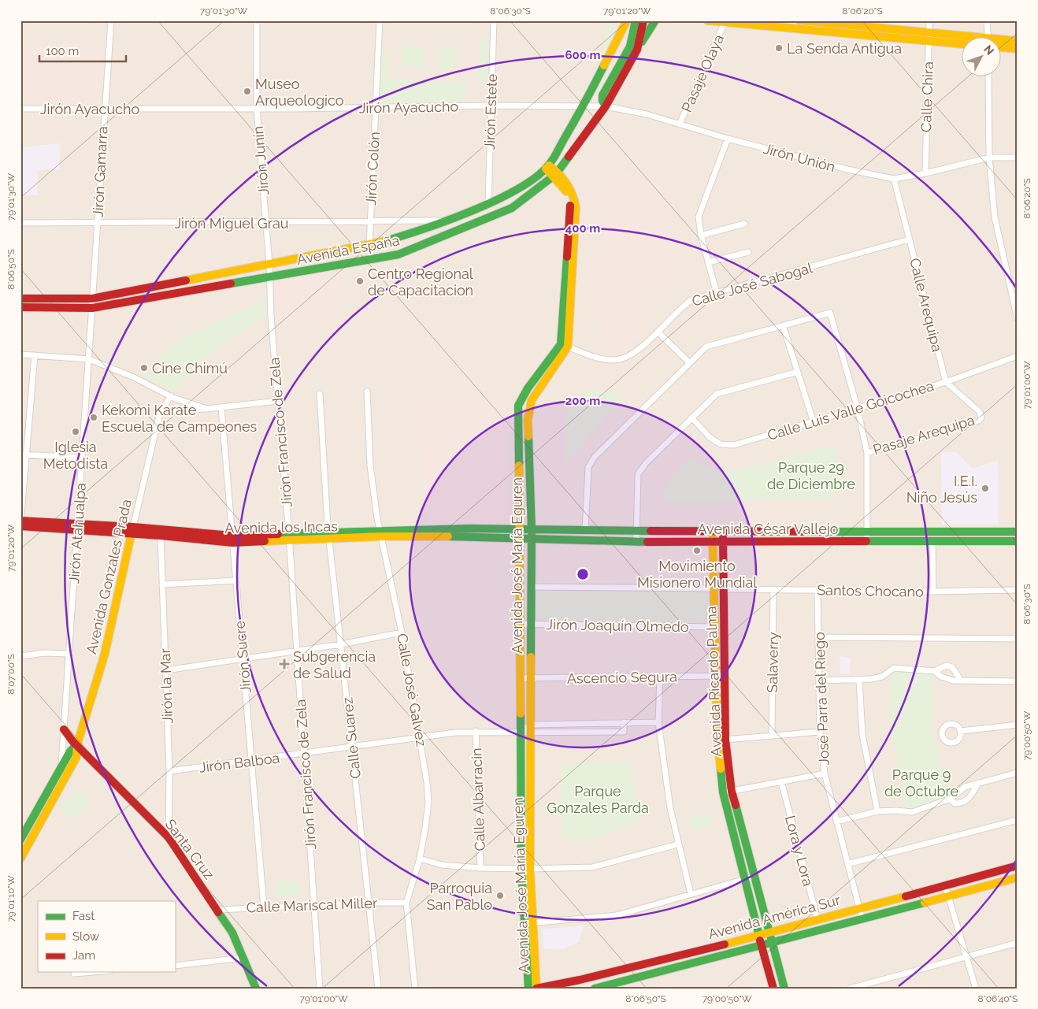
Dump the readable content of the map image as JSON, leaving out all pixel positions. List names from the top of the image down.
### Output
{
  "streets": {
    "main road": [
      "Avenida España",
      "Avenida los Incas",
      "Avenida César Vallejo",
      "Avenida José María Eguren",
      "Avenida Gonzales Prada",
      "Avenida Ricardo Palma",
      "Santa Cruz",
      "Avenida América Sur"
    ],
    "street": [
      "Pasaje Olaya",
      "Calle Chira",
      "Jirón Ayacucho",
      "Jirón Estete",
      "Jirón Unión",
      "Jirón Junín",
      "Jirón Colón",
      "Jirón Gamarra",
      "Jirón Miguel Grau",
      "Calle José Sabogal",
      "Calle Arequipa",
      "Calle Luis Valle Goicochea",
      "Jirón Francisco de Zela",
      "Pasaje Arequipa",
      "Jirón Atahualpa",
      "Santos Chocano",
      "Jirón Joaquín Olmedo",
      "Jirón Sucre",
      "Salaverry",
      "Ascencio Segura",
      "Jirón la Mar",
      "Calle José Galvez",
      "José Parra del Riego",
      "Calle Suarez",
      "Jirón Balboa",
      "Calle Albarracin",
      "Lora y Lora",
      "Calle Mariscal Miller"
    ]
  },
  "crossings": [
    ["Pasaje Olaya", "Jirón Unión"],
    ["Calle Chira", "Jirón Unión"],
    ["Jirón Ayacucho", "Jirón Estete"],
    ["Jirón Ayacucho", "Jirón Unión"],
    ["Jirón Ayacucho", "Jirón Junín"],
    ["Jirón Ayacucho", "Jirón Colón"],
    ["Jirón Ayacucho", "Jirón Gamarra"],
    ["Jirón Ayacucho", "Avenida España"],
    ["Jirón Estete", "Avenida España"],
    ["Jirón Unión", "Avenida España"],
    ["Jirón Unión", "Calle Arequipa"],
    ["Jirón Junín", "Jirón Miguel Grau"],
    ["Jirón Junín", "Avenida España"],
    ["Jirón Junín", "Jirón Francisco de Zela"],
    ["Jirón Colón", "Jirón Miguel Grau"],
    ["Jirón Colón", "Avenida España"],
    ["Jirón Gamarra", "Jirón Miguel Grau"],
    ["Jirón Gamarra", "Avenida España"],
    ["Jirón Gamarra", "Jirón Atahualpa"],
    ["Jirón Miguel Grau", "Avenida España"],
    ["Avenida España", "Jirón Francisco de Zela"],
    ["Avenida España", "Jirón Atahualpa"],
    ["Avenida España", "Avenida José María Eguren"],
    ["Calle José Sabogal", "Calle Arequipa"],
    ["Calle José Sabogal", "Avenida José María Eguren"],
    ["Calle Arequipa", "Calle Luis Valle Goicochea"],
    ["Calle Arequipa", "Pasaje Arequipa"],
    ["Calle Luis Valle Goicochea", "Pasaje Arequipa"],
    ["Jirón Francisco de Zela", "Avenida los Incas"],
    ["Jirón Francisco de Zela", "Jirón Balboa"],
    ["Jirón Francisco de Zela", "Calle Mariscal Miller"],
    ["Avenida los Incas", "Avenida César Vallejo"],
    ["Avenida los Incas", "Jirón Atahualpa"],
    ["Avenida los Incas", "Avenida José María Eguren"],
    ["Avenida los Incas", "Avenida Gonzales Prada"],
    ["Avenida los Incas", "Jirón Sucre"],
    ["Avenida los Incas", "Jirón la Mar"],
    ["Avenida los Incas", "Calle José Galvez"],
    ["Avenida los Incas", "Calle Suarez"],
    ["Avenida César Vallejo", "Avenida José María Eguren"],
    ["Avenida César Vallejo", "Avenida Ricardo Palma"],
    ["Jirón Atahualpa", "Avenida Gonzales Prada"],
    ["Jirón Atahualpa", "Santa Cruz"],
    ["Avenida José María Eguren", "Jirón Joaquín Olmedo"],
    ["Avenida José María Eguren", "Ascencio Segura"],
    ["Avenida José María Eguren", "Jirón Balboa"],
    ["Avenida José María Eguren", "Avenida América Sur"],
    ["Avenida Gonzales Prada", "Santa Cruz"],
    ["Santos Chocano", "Salaverry"],
    ["Santos Chocano", "Avenida Ricardo Palma"],
    ["Santos Chocano", "José Parra del Riego"],
    ["Jirón Joaquín Olmedo", "Avenida Ricardo Palma"],
    ["Jirón Sucre", "Jirón Balboa"],
    ["Jirón Sucre", "Calle Mariscal Miller"],
    ["Ascencio Segura", "Avenida Ricardo Palma"],
    ["Avenida Ricardo Palma", "Avenida América Sur"],
    ["Jirón la Mar", "Jirón Balboa"],
    ["Jirón la Mar", "Santa Cruz"],
    ["Calle José Galvez", "Jirón Balboa"],
    ["Calle José Galvez", "Calle Mariscal Miller"],
    ["José Parra del Riego", "Avenida América Sur"],
    ["Calle Suarez", "Jirón Balboa"],
    ["Calle Suarez", "Calle Mariscal Miller"],
    ["Jirón Balboa", "Calle Albarracin"],
    ["Santa Cruz", "Calle Mariscal Miller"],
    ["Lora y Lora", "Avenida América Sur"]
  ],
  "parks": ["Parque 29 de Diciembre", "Parque 9 de Octubre", "Parque Gonzales Parda"],
  "places": {
    "other": [
      "La Senda Antigua",
      "Museo Arqueologico",
      "Centro Regional de Capacitacion",
      "Cine Chimú",
      "Kekomi Karate Escuela de Campeones",
      "Iglesia Metodista",
      "I.E.I. Niño Jesús",
      "Movimiento Misionero Mundial",
      "Parroquia San Pablo"
    ],
    "health": ["Subgerencia de Salud"]
  },
  "legend": ["Fast", "Slow", "Jam"],
  "scale_bar": "100 m",
  "north": "top right",
  "coordinates": [
    "79°01'30\"W",
    "8°06'30\"S",
    "79°01'20\"W",
    "8°06'20\"S",
    "8°06'50\"S",
    "79°01'00\"W",
    "8°07'00\"S",
    "79°00'50\"W",
    "79°01'10\"W",
    "8°06'40\"S"
  ],
  "rings": ["600 m", "400 m", "200 m"]
}
